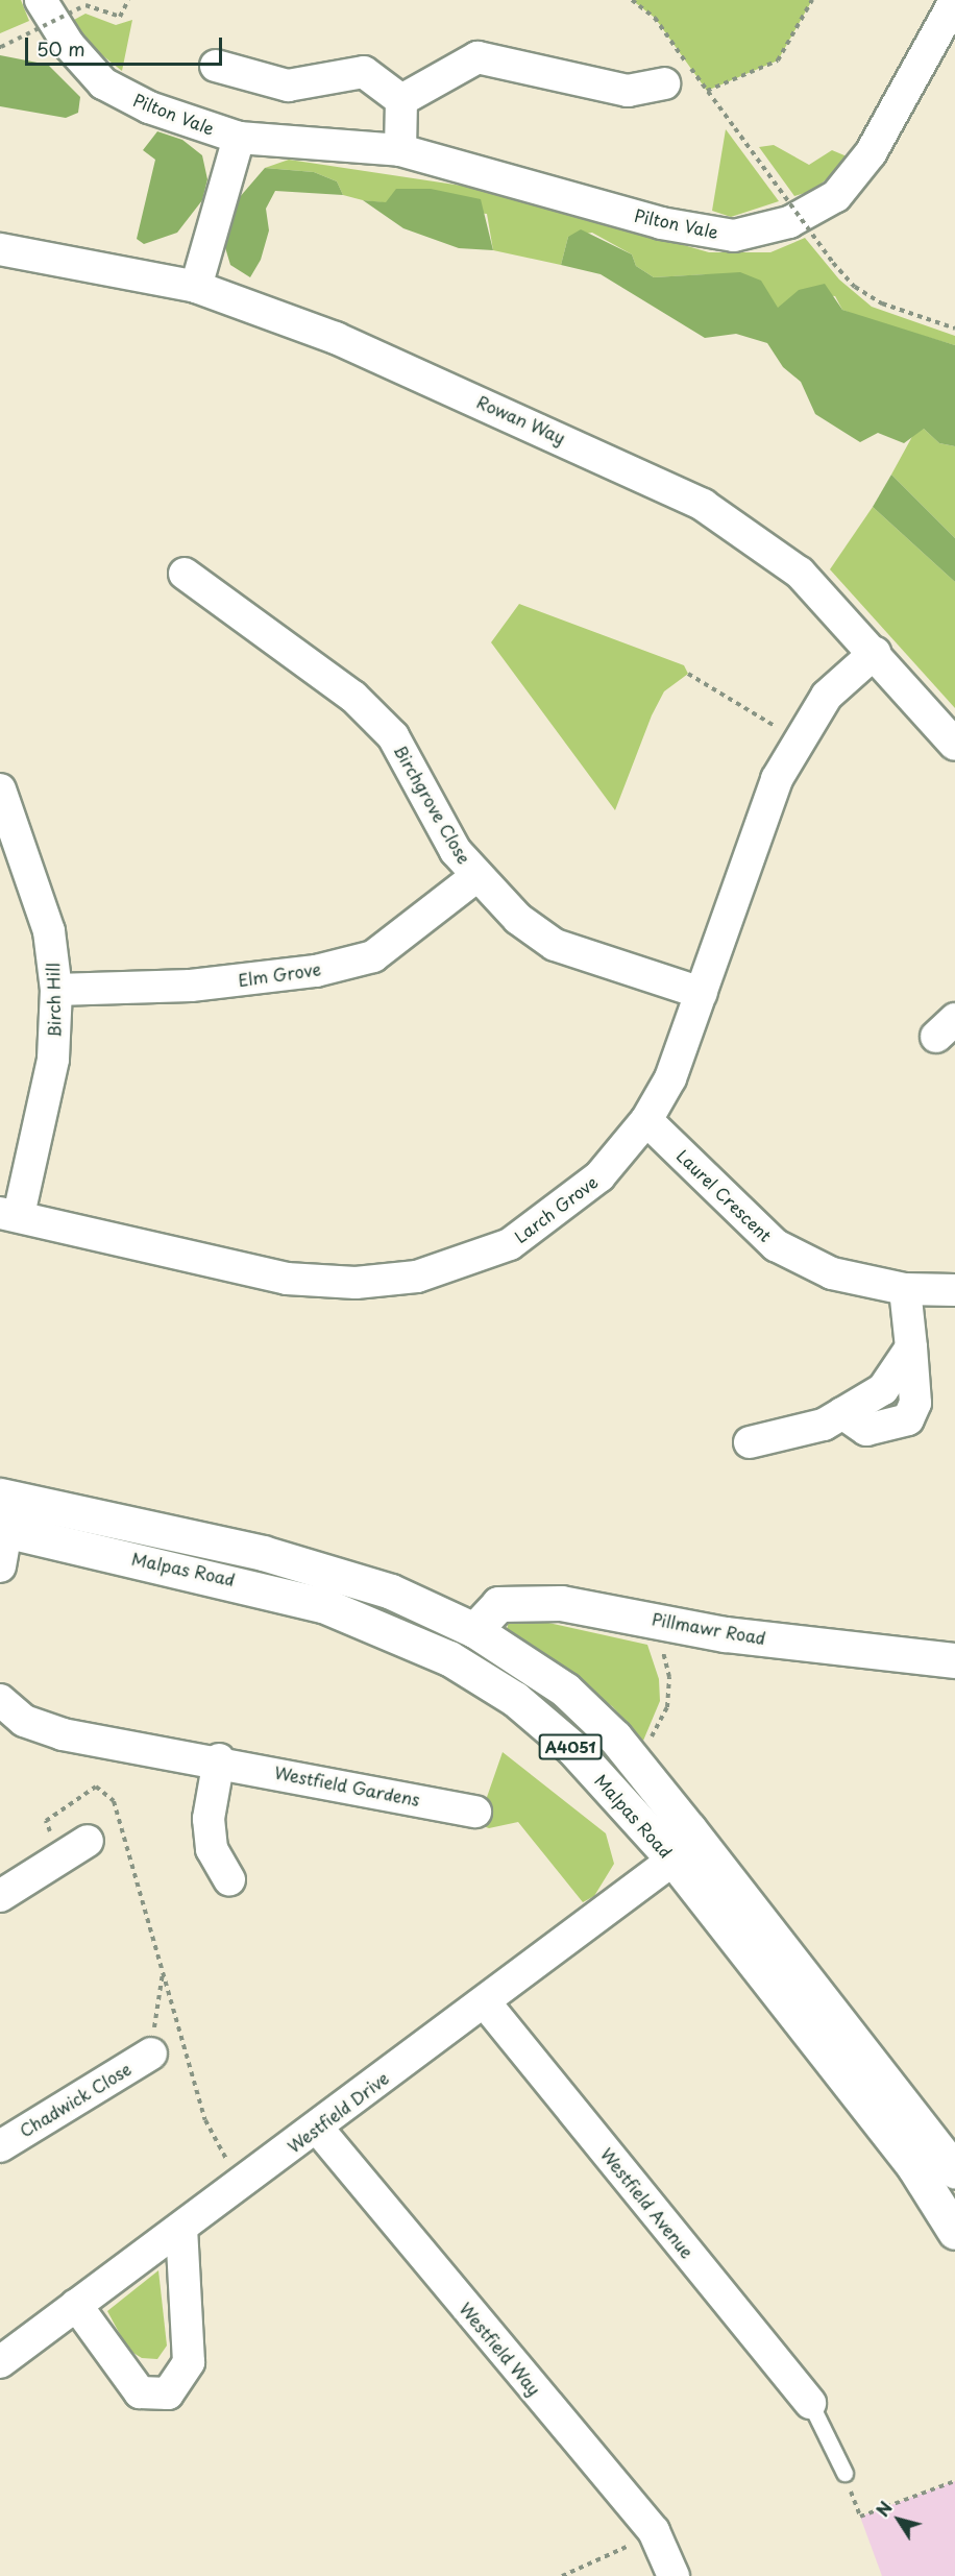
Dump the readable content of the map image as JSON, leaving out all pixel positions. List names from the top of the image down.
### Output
{
  "streets": {
    "main road": ["Malpas Road", "Pillmawr Road", "A4051"],
    "street": [
      "Pilton Vale",
      "Rowan Way",
      "Birchgrove Close",
      "Elm Grove",
      "Birch Hill",
      "Laurel Crescent",
      "Larch Grove",
      "Westfield Gardens",
      "Chadwick Close",
      "Westfield Drive",
      "Westfield Avenue",
      "Westfield Way"
    ]
  },
  "crossings": [
    ["Rowan Way", "Larch Grove"],
    ["Birchgrove Close", "Elm Grove"],
    ["Birchgrove Close", "Larch Grove"],
    ["Elm Grove", "Birch Hill"],
    ["Birch Hill", "Larch Grove"],
    ["Laurel Crescent", "Larch Grove"],
    ["Malpas Road", "Pillmawr Road"],
    ["Malpas Road", "Westfield Drive"],
    ["Westfield Drive", "Westfield Avenue"],
    ["Westfield Drive", "Westfield Way"]
  ],
  "scale_bar": "50 m",
  "north": "top left"
}
